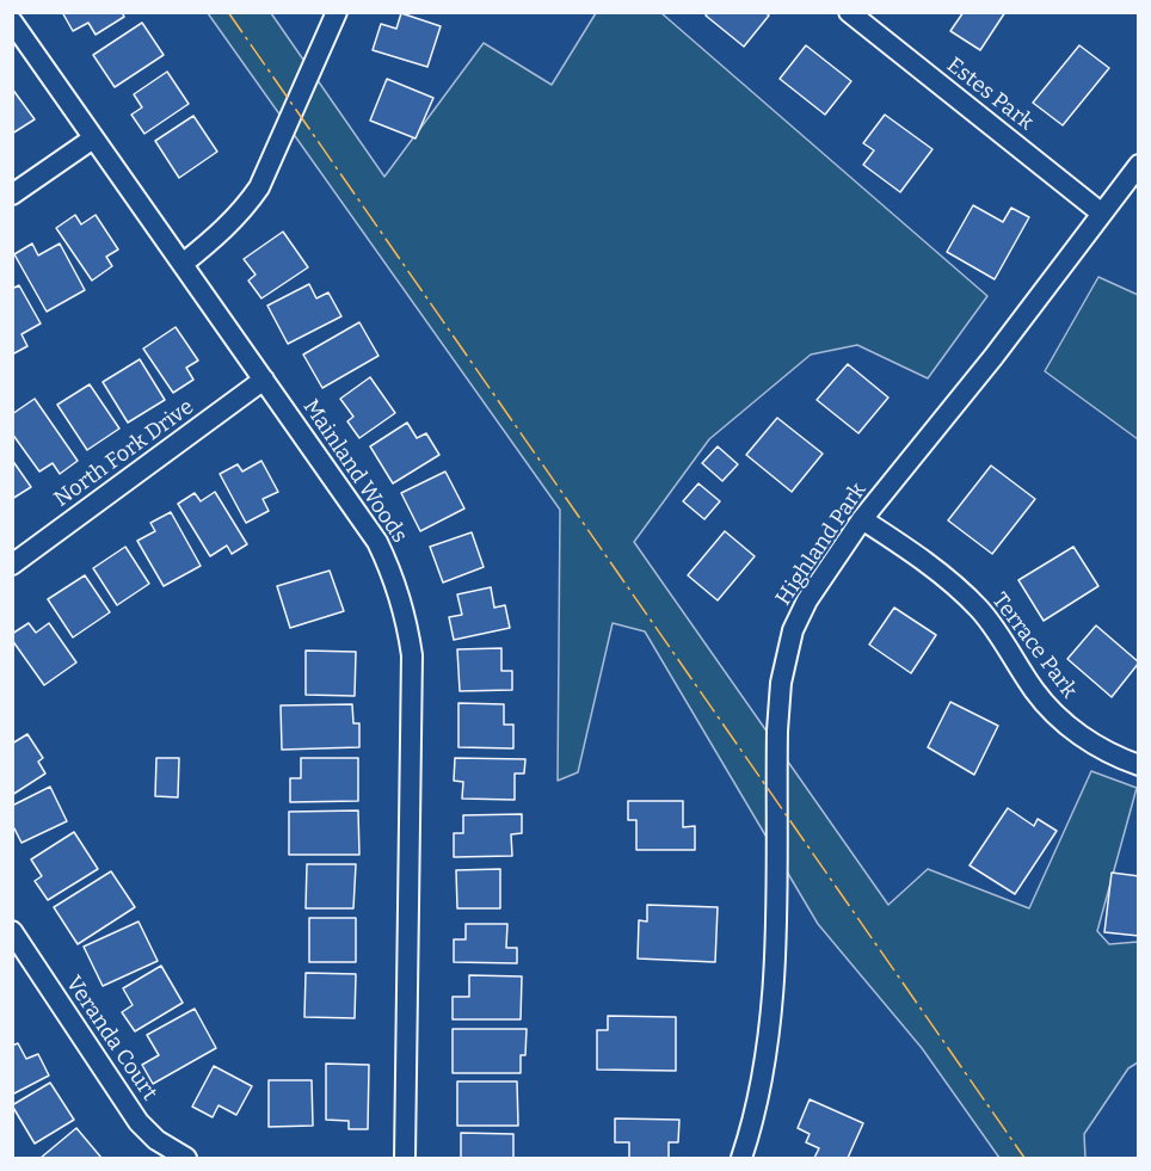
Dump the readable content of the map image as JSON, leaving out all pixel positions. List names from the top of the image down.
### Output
{
  "streets": {
    "street": [
      "Estes Park",
      "North Fork Drive",
      "Mainland Woods",
      "Highland Park",
      "Terrace Park",
      "Veranda Court"
    ]
  },
  "crossings": [
    ["Estes Park", "Highland Park"],
    ["North Fork Drive", "Mainland Woods"],
    ["Highland Park", "Terrace Park"]
  ]
}
